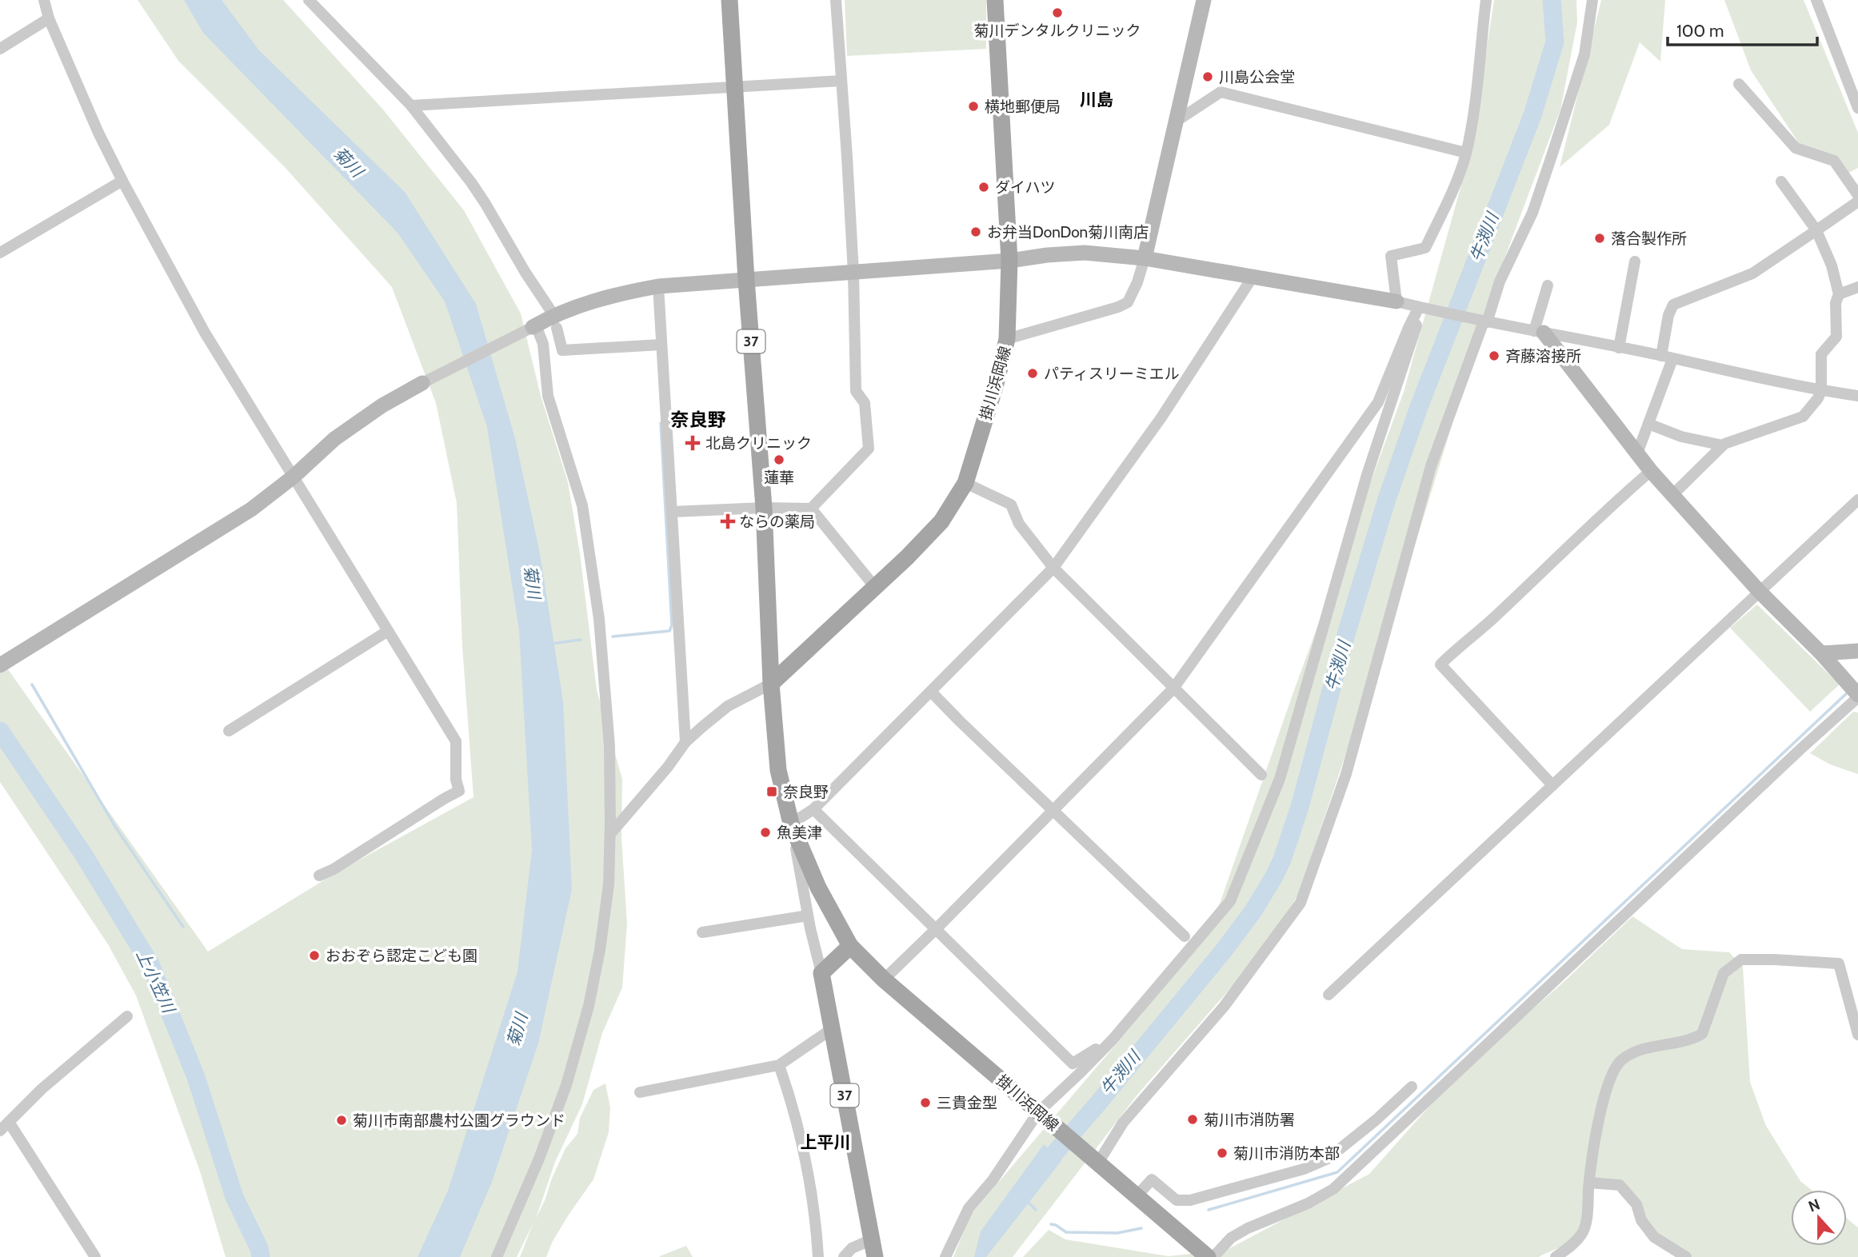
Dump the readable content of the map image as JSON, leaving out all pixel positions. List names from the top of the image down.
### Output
{
  "streets": {
    "main road": ["37", "掛川浜岡線"]
  },
  "districts": ["川島", "奈良野", "上平川"],
  "water": ["菊川", "牛渕川", "上小笠川"],
  "places": {
    "other": [
      "菊川デンタルクリニック",
      "川島公会堂",
      "横地郵便局",
      "ダイハツ",
      "お弁当DonDon菊川南店",
      "落合製作所",
      "斉藤溶接所",
      "パティスリーミエル",
      "蓮華",
      "魚美津",
      "おおぞら認定こども園",
      "三貴金型",
      "菊川市消防署",
      "菊川市南部農村公園グラウンド",
      "菊川市消防本部"
    ],
    "health": ["北島クリニック", "ならの薬局"],
    "transit": ["奈良野"]
  },
  "scale_bar": "100 m",
  "north": "top"
}
